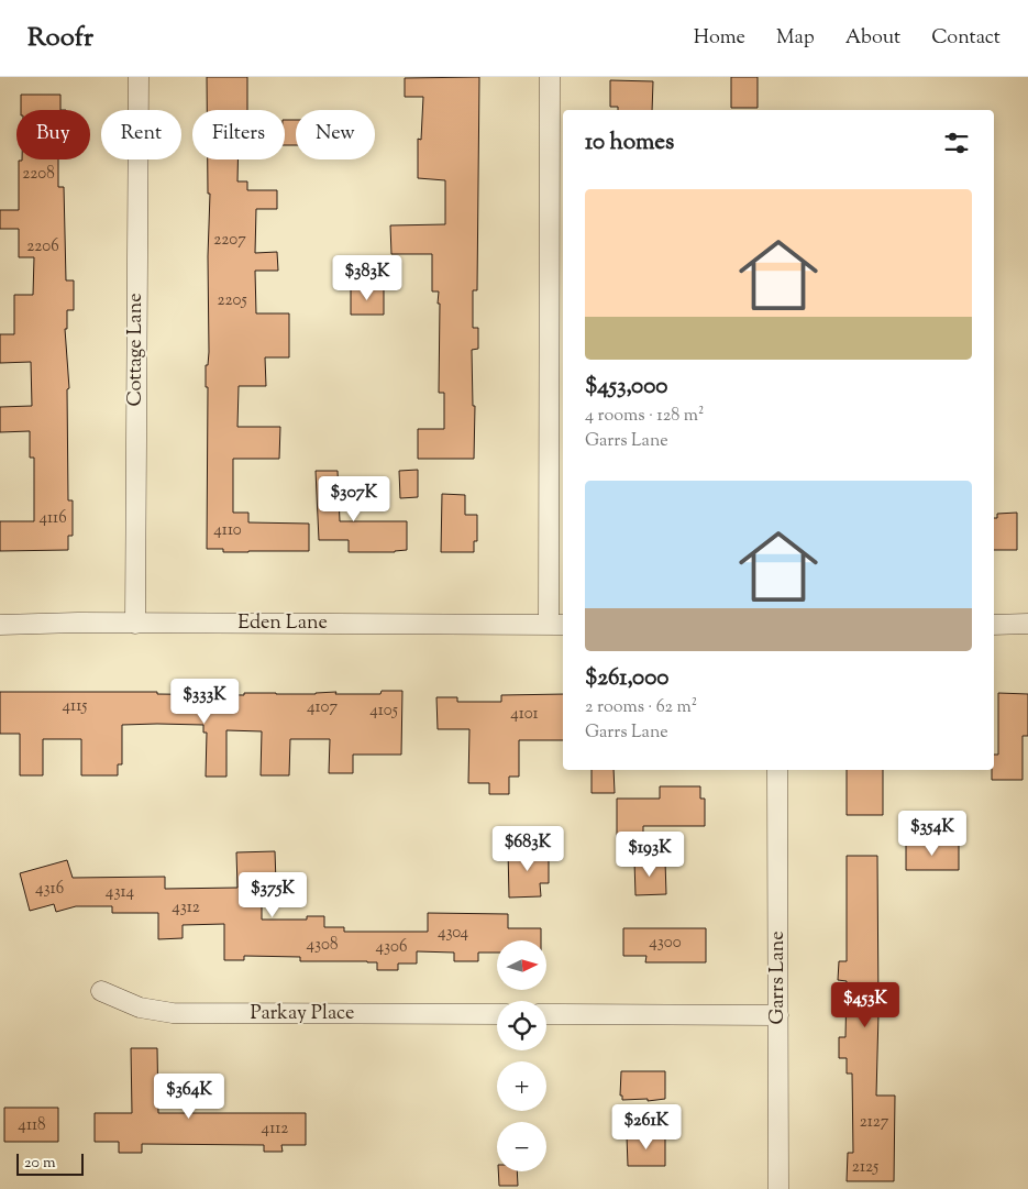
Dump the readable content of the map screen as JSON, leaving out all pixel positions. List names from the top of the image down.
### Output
{
  "streets": {
    "street": [
      "Cottage Lane",
      "Eden Lane",
      "Garrs Lane",
      "Parkay Place"
    ]
  },
  "crossings": [
    ["Cottage Lane", "Eden Lane"]
  ],
  "house_numbers": [
    "2208",
    "2207",
    "2206",
    "2205",
    "4116",
    "4110",
    "4115",
    "4107",
    "4105",
    "4101",
    "4316",
    "4314",
    "4312",
    "4304",
    "4300",
    "4308",
    "4306",
    "2127",
    "4118",
    "4112",
    "2125"
  ],
  "scale_bar": "20 m",
  "north": "right",
  "page": {
    "header": "Roofr",
    "nav": [
      "Home",
      "Map",
      "About",
      "Contact"
    ],
    "chip": [
      "Buy",
      "Rent",
      "Filters",
      "New"
    ],
    "heading": "10 homes",
    "list": [
      {
        "name": "$453,000",
        "note": "4 rooms · 128 m² · Garrs Lane"
      },
      {
        "name": "$261,000",
        "note": "2 rooms · 62 m² · Garrs Lane"
      }
    ],
    "price": [
      "$383K",
      "$307K",
      "$333K",
      "$354K",
      "$683K",
      "$193K",
      "$375K",
      "$453K",
      "$364K",
      "$261K"
    ],
    "map_buttons": ["+", "−"],
    "scale": "20 m"
  }
}
